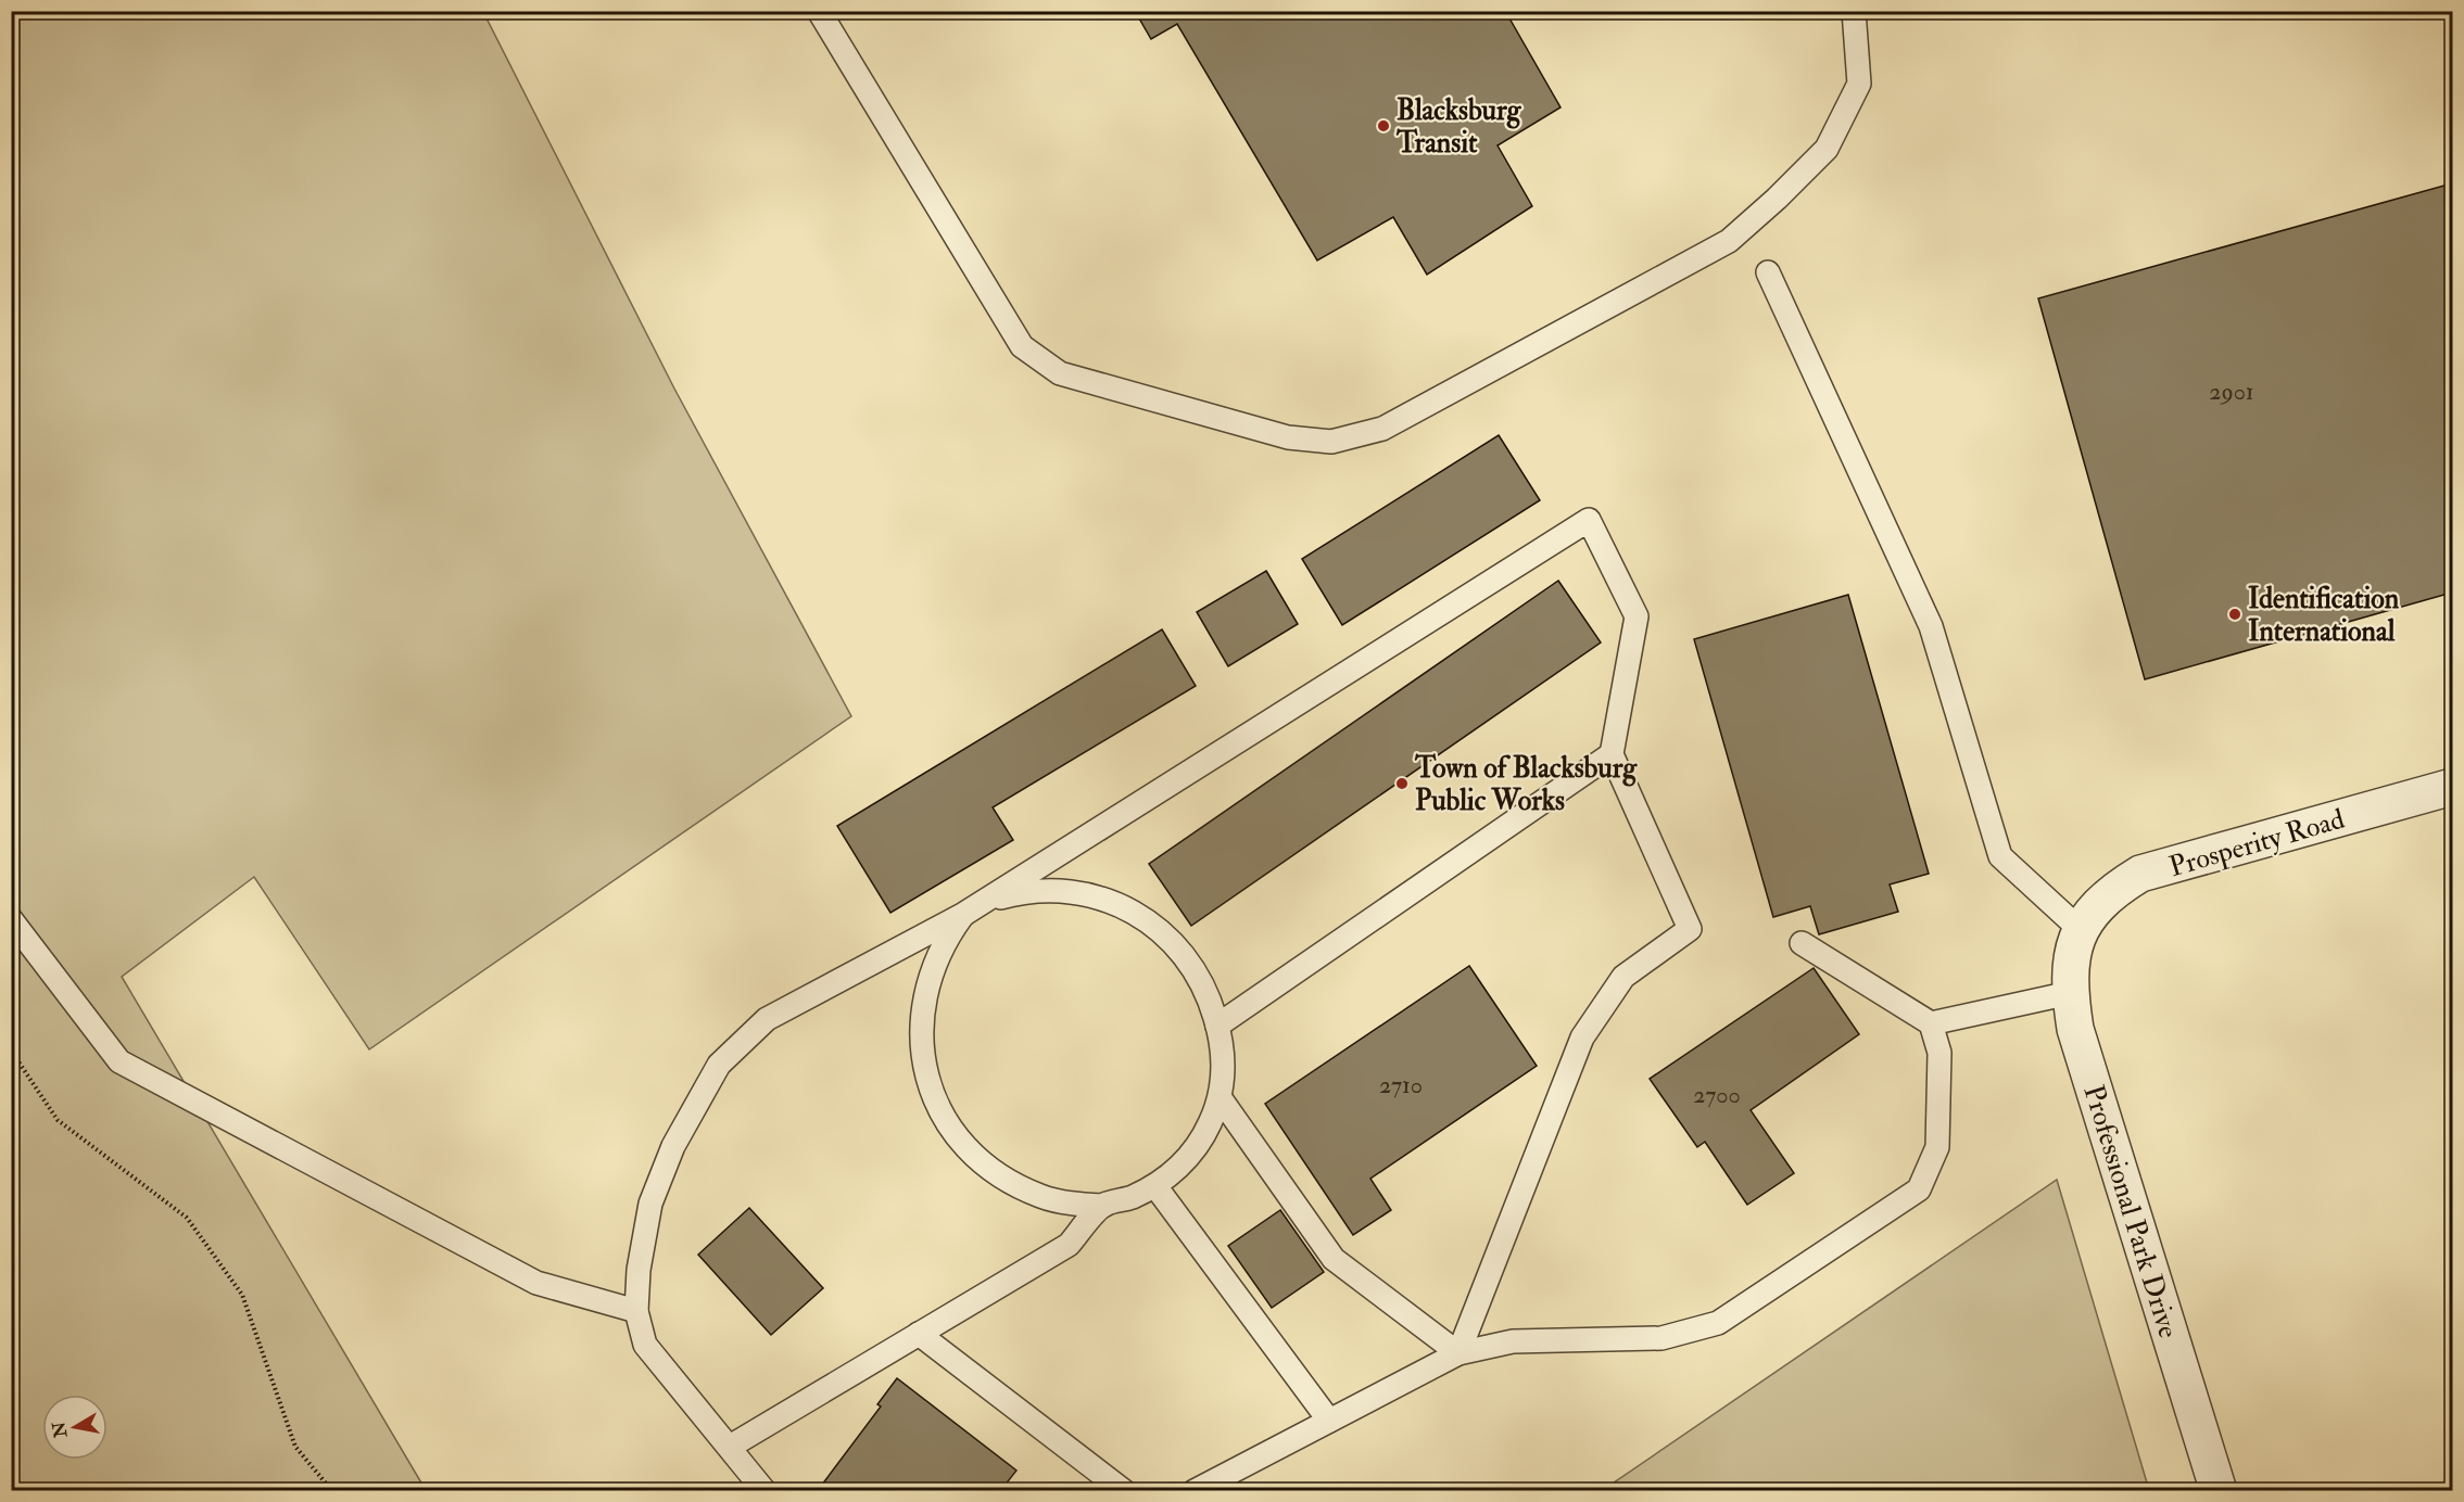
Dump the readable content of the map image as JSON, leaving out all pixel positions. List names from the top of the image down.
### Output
{
  "streets": {
    "street": ["Prosperity Road", "Professional Park Drive"]
  },
  "crossings": [
    ["Prosperity Road", "Professional Park Drive"]
  ],
  "places": ["Blacksburg Transit", "Identification International", "Town of Blacksburg Public Works"],
  "house_numbers": ["2901", "2710", "2700"],
  "north": "left"
}
